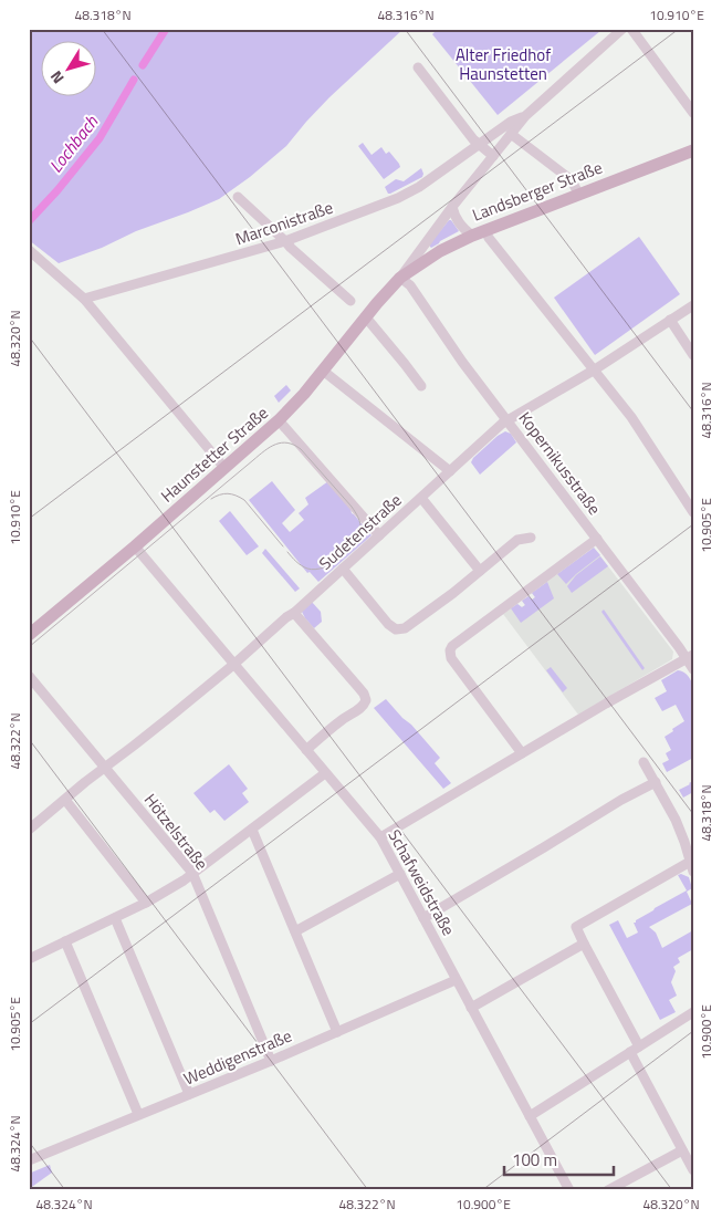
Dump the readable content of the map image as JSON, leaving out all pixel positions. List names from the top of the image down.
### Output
{
  "streets": {
    "main road": ["Landsberger Straße", "Haunstetter Straße"],
    "street": [
      "Marconistraße",
      "Kopernikusstraße",
      "Sudetenstraße",
      "Hötzelstraße",
      "Schafweidstraße",
      "Weddigenstraße"
    ]
  },
  "crossings": [
    ["Landsberger Straße", "Haunstetter Straße"],
    ["Landsberger Straße", "Kopernikusstraße"],
    ["Haunstetter Straße", "Kopernikusstraße"],
    ["Haunstetter Straße", "Schafweidstraße"],
    ["Kopernikusstraße", "Sudetenstraße"],
    ["Sudetenstraße", "Hötzelstraße"],
    ["Sudetenstraße", "Schafweidstraße"],
    ["Hötzelstraße", "Weddigenstraße"],
    ["Schafweidstraße", "Weddigenstraße"]
  ],
  "water": ["Lochbach"],
  "parks": ["Alter Friedhof Haunstetten"],
  "scale_bar": "100 m",
  "north": "bottom left",
  "coordinates": [
    "48.318°N",
    "48.316°N",
    "10.910°E",
    "48.320°N",
    "10.905°E",
    "48.322°N",
    "10.900°E",
    "48.324°N"
  ]
}
